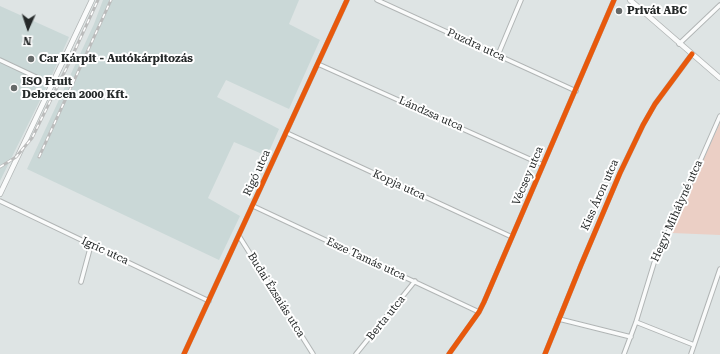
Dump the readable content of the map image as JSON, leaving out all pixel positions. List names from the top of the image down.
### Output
{
  "streets": {
    "street": [
      "Puzdra utca",
      "Lándzsa utca",
      "Rigó utca",
      "Vécsey utca",
      "Kopja utca",
      "Kiss Áron utca",
      "Hegyi Mihályné utca",
      "Igric utca",
      "Esze Tamás utca",
      "Budai Ézsaiás utca",
      "Berta utca"
    ]
  },
  "crossings": [
    ["Puzdra utca", "Vécsey utca"],
    ["Lándzsa utca", "Rigó utca"],
    ["Lándzsa utca", "Vécsey utca"],
    ["Rigó utca", "Kopja utca"],
    ["Rigó utca", "Igric utca"],
    ["Rigó utca", "Esze Tamás utca"],
    ["Rigó utca", "Budai Ézsaiás utca"],
    ["Vécsey utca", "Kopja utca"],
    ["Vécsey utca", "Esze Tamás utca"],
    ["Esze Tamás utca", "Berta utca"]
  ],
  "places": ["Privát ABC", "Car Kárpit - Autókárpitozás", "ISO Fruit Debrecen 2000 Kft."],
  "north": "bottom"
}
